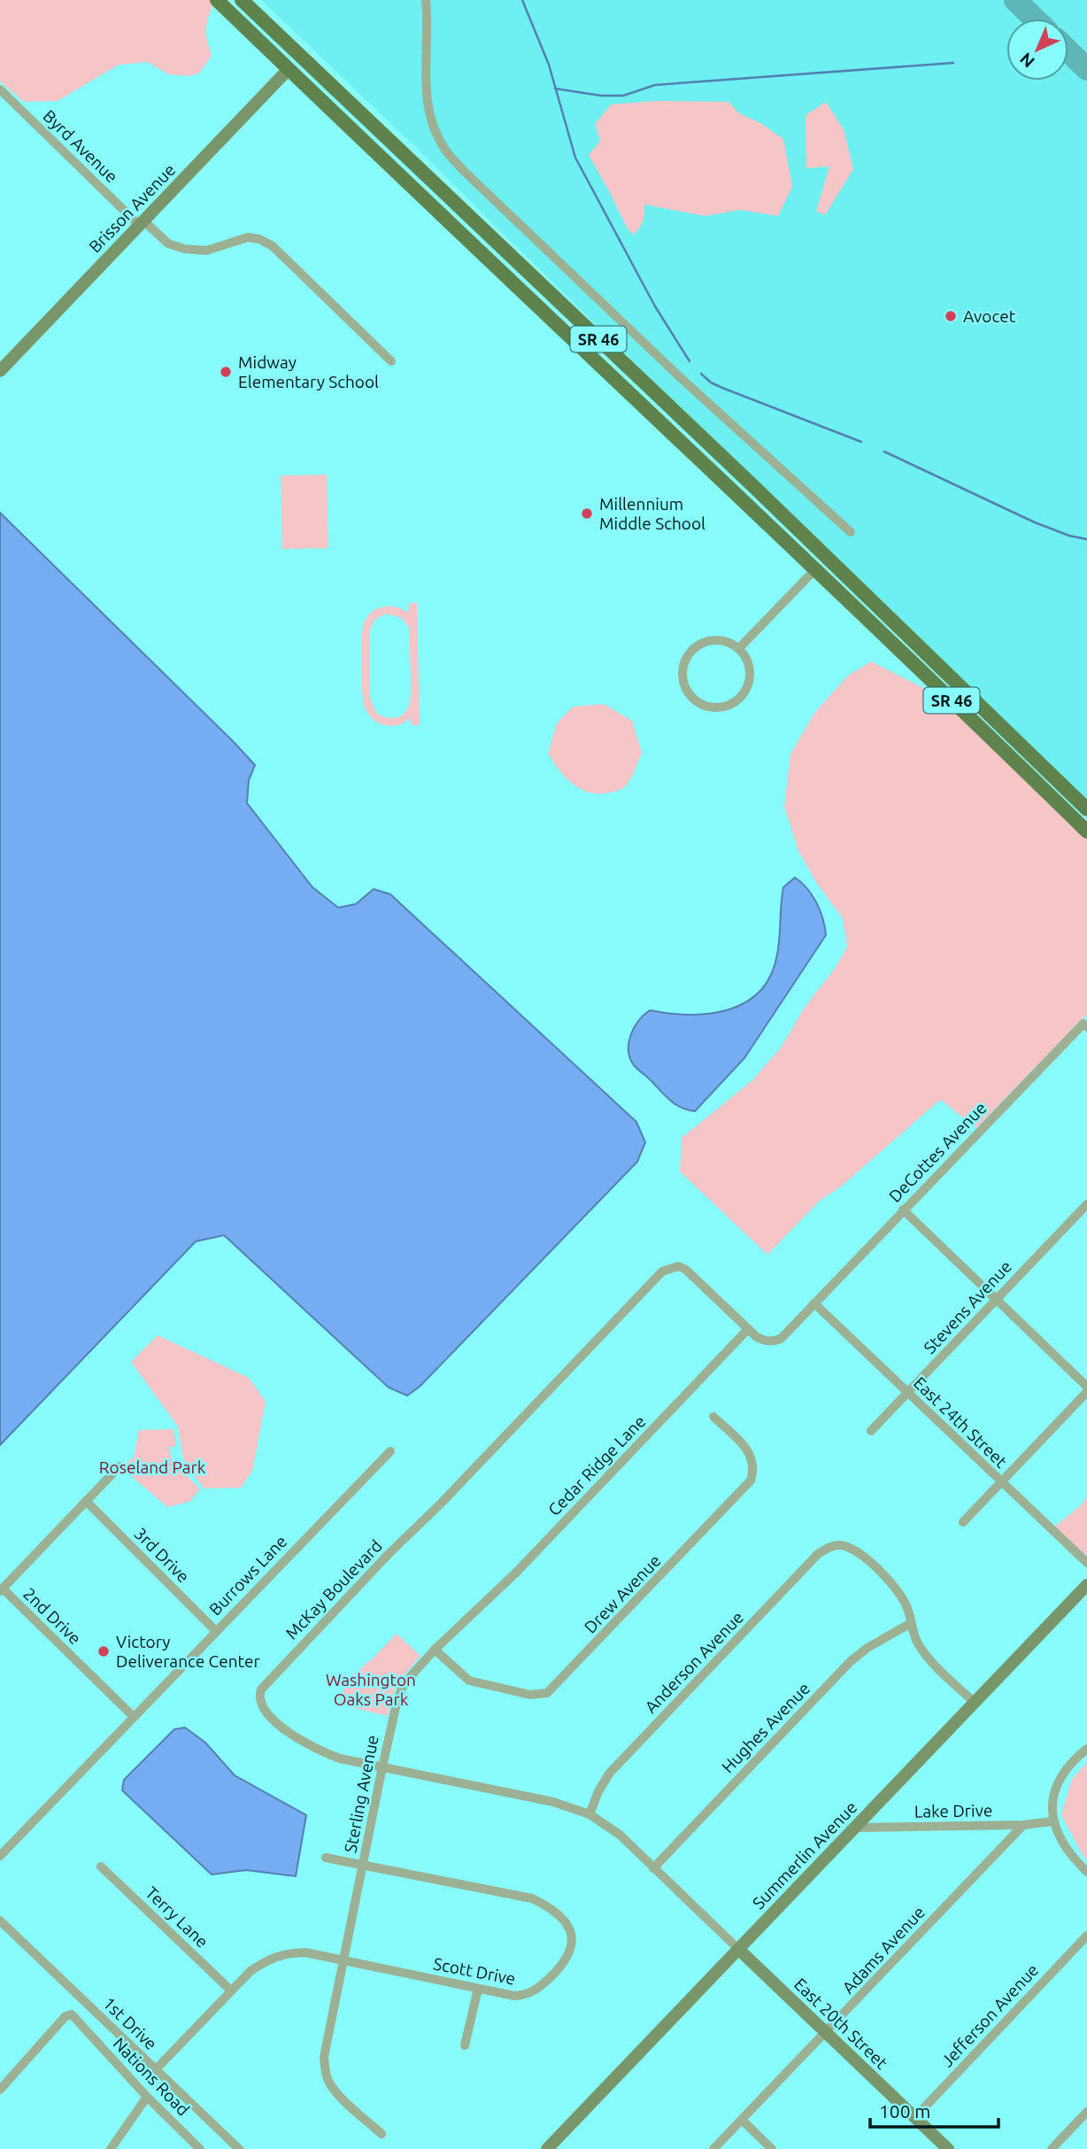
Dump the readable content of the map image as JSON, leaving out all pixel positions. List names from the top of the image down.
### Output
{
  "streets": {
    "main road": ["SR 46"],
    "street": [
      "Byrd Avenue",
      "Brisson Avenue",
      "DeCottes Avenue",
      "Stevens Avenue",
      "East 24th Street",
      "Cedar Ridge Lane",
      "3rd Drive",
      "Burrows Lane",
      "McKay Boulevard",
      "Drew Avenue",
      "2nd Drive",
      "Anderson Avenue",
      "Hughes Avenue",
      "Sterling Avenue",
      "Lake Drive",
      "Summerlin Avenue",
      "Terry Lane",
      "Adams Avenue",
      "Scott Drive",
      "Jefferson Avenue",
      "1st Drive",
      "East 20th Street",
      "Nations Road"
    ]
  },
  "crossings": [
    ["Byrd Avenue", "Brisson Avenue"],
    ["Brisson Avenue", "SR 46"],
    ["DeCottes Avenue", "East 24th Street"],
    ["DeCottes Avenue", "McKay Boulevard"],
    ["Stevens Avenue", "East 24th Street"],
    ["East 24th Street", "McKay Boulevard"],
    ["Cedar Ridge Lane", "McKay Boulevard"],
    ["Cedar Ridge Lane", "Sterling Avenue"],
    ["3rd Drive", "Burrows Lane"],
    ["Burrows Lane", "2nd Drive"],
    ["McKay Boulevard", "Anderson Avenue"],
    ["McKay Boulevard", "Hughes Avenue"],
    ["McKay Boulevard", "Sterling Avenue"],
    ["McKay Boulevard", "Summerlin Avenue"],
    ["McKay Boulevard", "East 20th Street"],
    ["Drew Avenue", "Sterling Avenue"],
    ["Anderson Avenue", "Hughes Avenue"],
    ["Sterling Avenue", "Scott Drive"],
    ["Lake Drive", "Summerlin Avenue"],
    ["Lake Drive", "Adams Avenue"],
    ["Summerlin Avenue", "East 20th Street"],
    ["Terry Lane", "Scott Drive"],
    ["Adams Avenue", "East 20th Street"],
    ["Scott Drive", "1st Drive"],
    ["Jefferson Avenue", "East 20th Street"]
  ],
  "parks": ["Roseland Park", "Washington Oaks Park"],
  "places": [
    "Avocet",
    "Midway Elementary School",
    "Millennium Middle School",
    "Victory Deliverance Center"
  ],
  "scale_bar": "100 m",
  "north": "bottom left"
}
